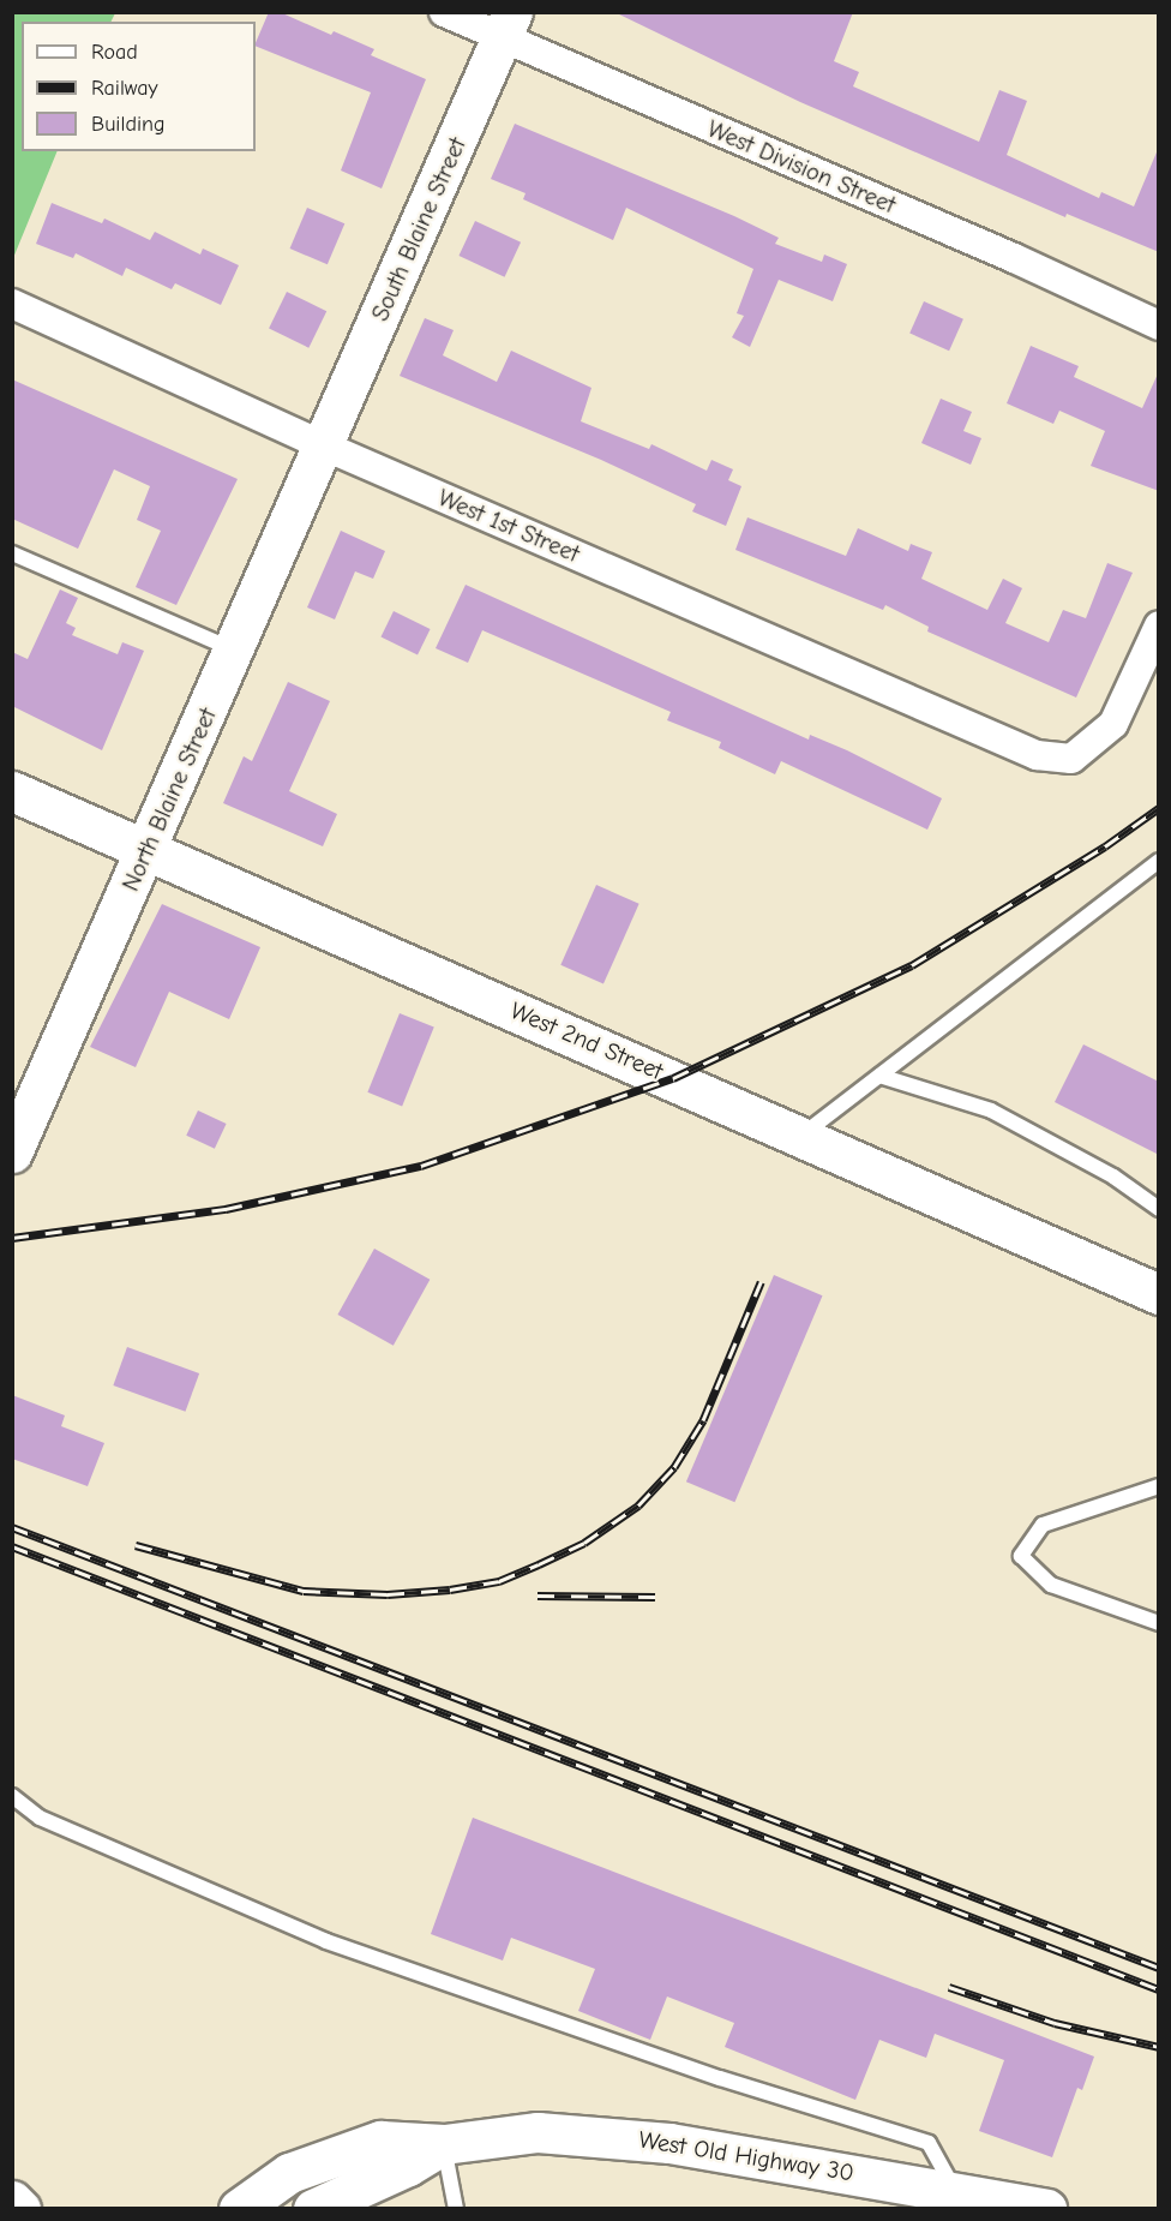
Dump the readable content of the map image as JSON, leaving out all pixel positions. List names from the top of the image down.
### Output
{
  "streets": {
    "main road": [
      "South Blaine Street",
      "North Blaine Street",
      "West 2nd Street",
      "West Old Highway 30"
    ],
    "street": ["West Division Street", "West 1st Street"]
  },
  "crossings": [
    ["West Division Street", "South Blaine Street"],
    ["South Blaine Street", "West 1st Street"],
    ["South Blaine Street", "North Blaine Street"],
    ["West 1st Street", "North Blaine Street"],
    ["North Blaine Street", "West 2nd Street"]
  ],
  "legend": ["Road", "Railway", "Building"]
}
